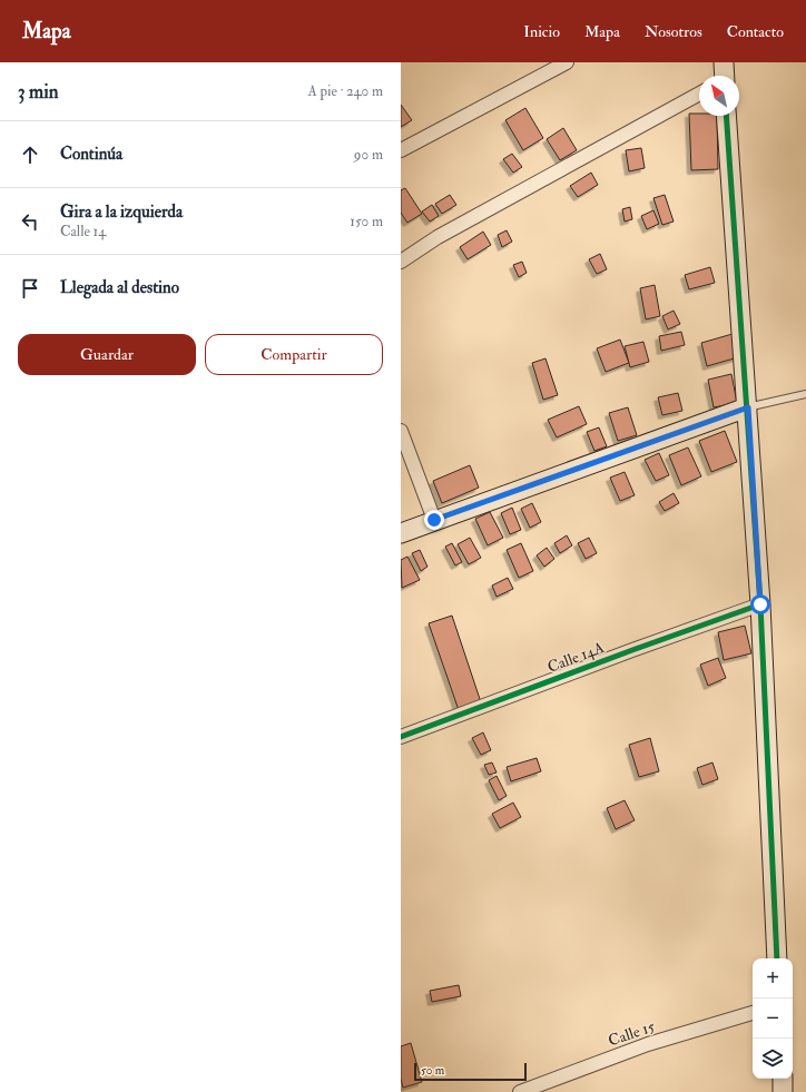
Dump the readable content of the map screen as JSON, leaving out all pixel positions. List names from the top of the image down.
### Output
{
  "streets": {
    "street": ["Calle 14A", "Calle 15"]
  },
  "scale_bar": "50 m",
  "north": "top left",
  "page": {
    "header": "Mapa",
    "nav": [
      "Inicio",
      "Mapa",
      "Nosotros",
      "Contacto"
    ],
    "heading": ["3 min", "A pie · 240 m"],
    "list": [
      ["Continúa", "90 m"],
      ["Gira a la izquierda", "Calle 14", "150 m"],
      "Llegada al destino"
    ],
    "buttons": ["Guardar", "Compartir"],
    "map_buttons": ["+", "−"],
    "scale": "50 m"
  }
}
